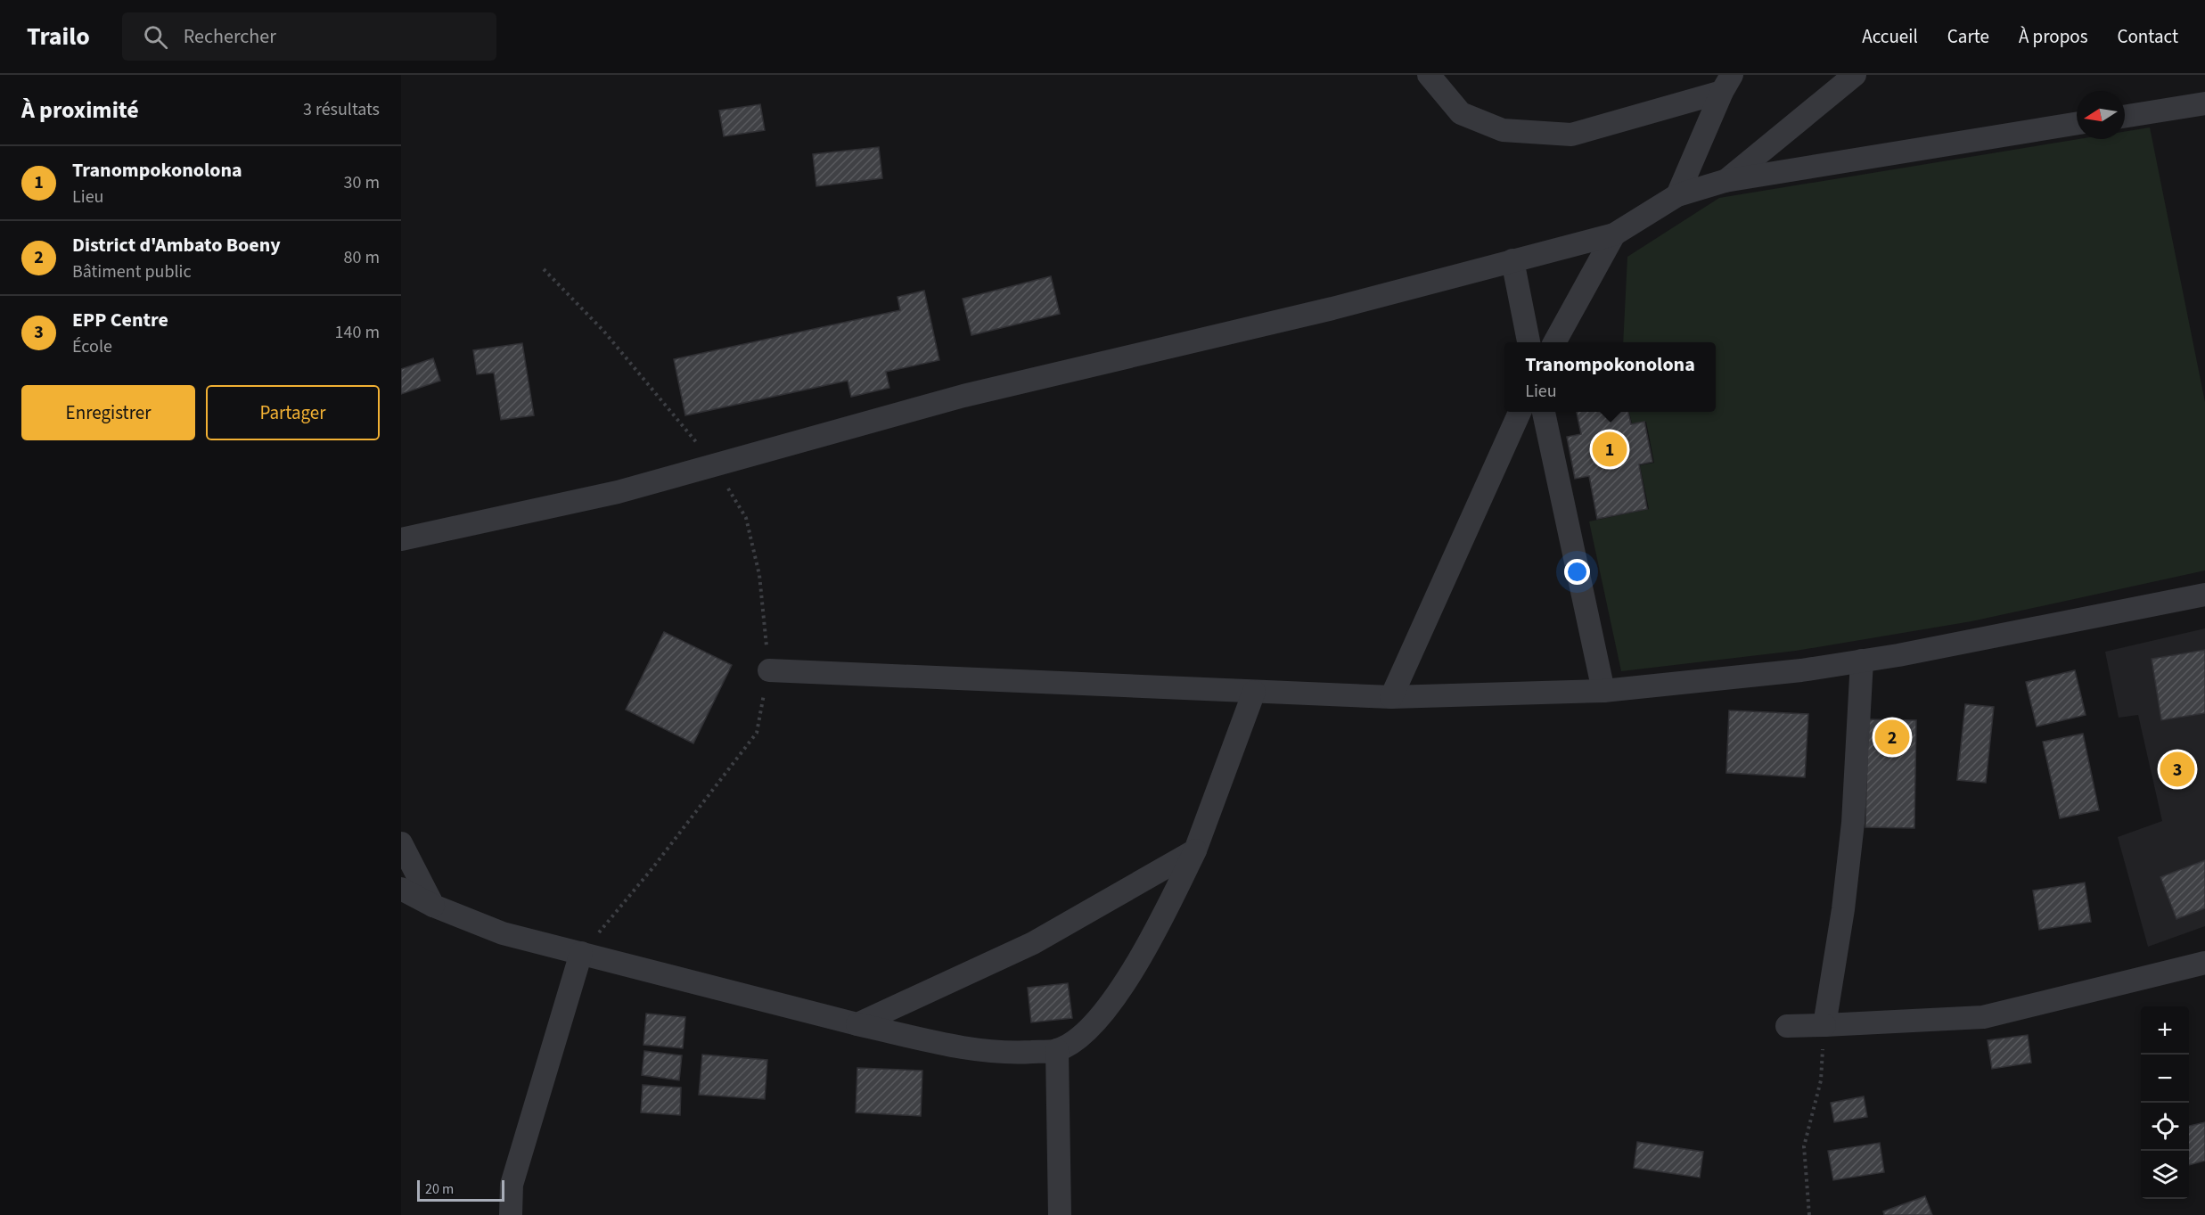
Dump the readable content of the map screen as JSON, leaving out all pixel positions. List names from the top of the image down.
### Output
{
  "scale_bar": "20 m",
  "north": "left",
  "page": {
    "header": "Trailo",
    "search": "Rechercher",
    "nav": [
      "Accueil",
      "Carte",
      "À propos",
      "Contact"
    ],
    "heading": ["À proximité", "3 résultats"],
    "list": [
      {
        "mark": "1",
        "name": "Tranompokonolona",
        "note": "Lieu",
        "value": "30 m"
      },
      {
        "mark": "2",
        "name": "District d'Ambato Boeny",
        "note": "Bâtiment public",
        "value": "80 m"
      },
      {
        "mark": "3",
        "name": "EPP Centre",
        "note": "École",
        "value": "140 m"
      }
    ],
    "popup": ["Tranompokonolona", "Lieu"],
    "buttons": ["Enregistrer", "Partager"],
    "pins": ["1", "2", "3"],
    "map_buttons": ["+", "−"],
    "scale": "20 m"
  }
}
